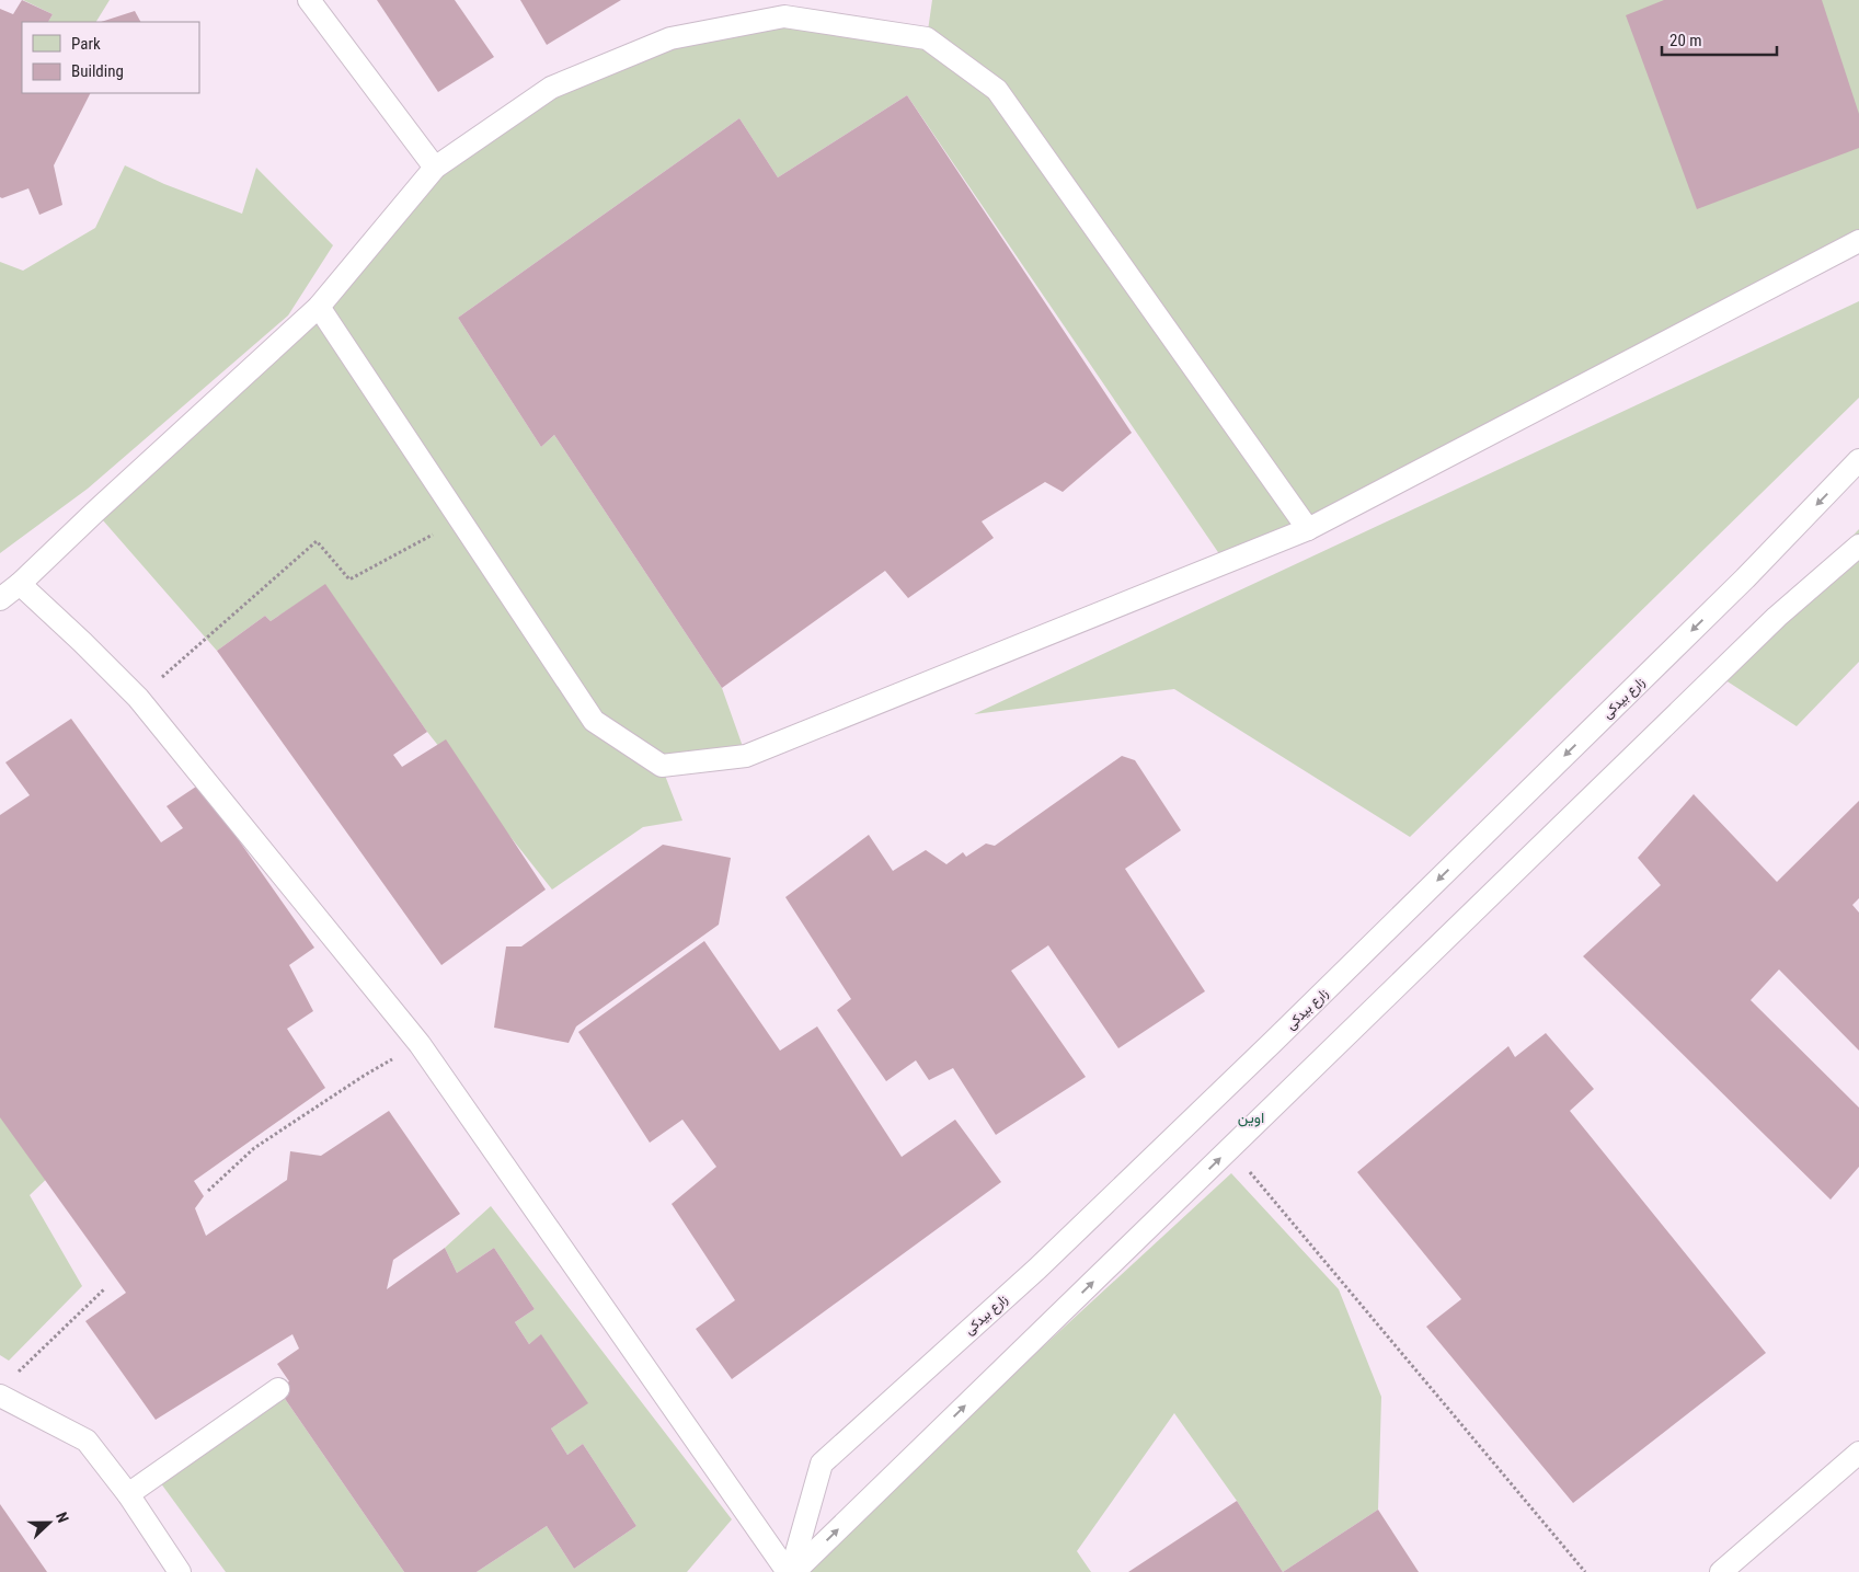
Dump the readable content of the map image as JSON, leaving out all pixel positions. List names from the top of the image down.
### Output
{
  "streets": {
    "lane": ["زارع بیدکی"]
  },
  "districts": ["اوین"],
  "legend": ["Park", "Building"],
  "scale_bar": "20 m",
  "north": "right"
}
